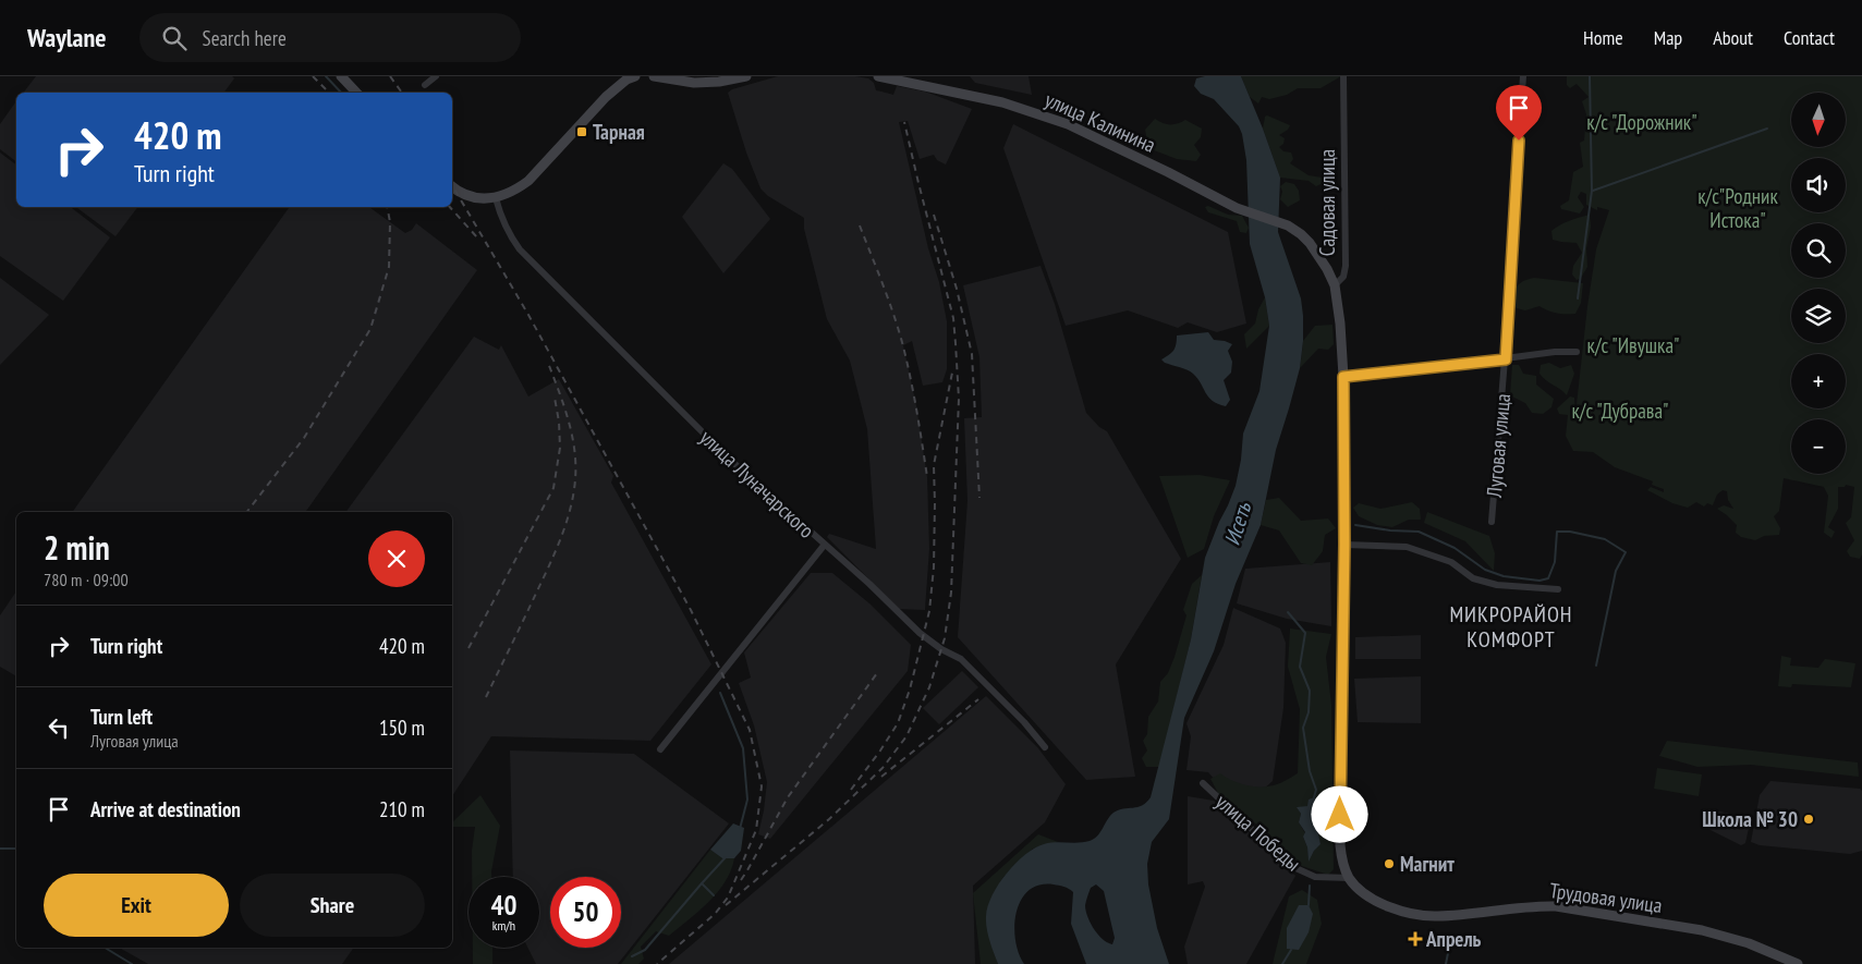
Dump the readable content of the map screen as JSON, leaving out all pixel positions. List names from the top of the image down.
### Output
{
  "streets": {
    "main road": ["улица Калинина", "Садовая улица", "Трудовая улица"],
    "street": ["Луговая улица", "улица Луначарского", "улица Победы"]
  },
  "crossings": [
    ["улица Калинина", "Садовая улица"],
    ["Садовая улица", "улица Победы"],
    ["Садовая улица", "Трудовая улица"],
    ["улица Победы", "Трудовая улица"]
  ],
  "districts": ["МИКРОРАЙОН КОМФОРТ"],
  "water": ["Исеть"],
  "parks": [
    "к/с \"Дорожник\"",
    "к/с\"Родник Истока\"",
    "к/с \"Ивушка\"",
    "к/с \"Дубрава\""
  ],
  "places": {
    "transit": ["Тарная"],
    "other": ["Школа № 30", "Магнит"],
    "health": ["Апрель"]
  },
  "north": "bottom",
  "page": {
    "header": "Waylane",
    "search": "Search here",
    "nav": [
      "Home",
      "Map",
      "About",
      "Contact"
    ],
    "map_buttons": ["+", "−"],
    "turn": ["420 m", "Turn right"],
    "heading": ["2 min", "780 m · 09:00"],
    "list": [
      {
        "name": "Turn right",
        "value": "420 m"
      },
      {
        "name": "Turn left",
        "note": "Луговая улица",
        "value": "150 m"
      },
      {
        "name": "Arrive at destination",
        "value": "210 m"
      }
    ],
    "buttons": ["Exit", "Share"],
    "speed": "40 km/h",
    "limit": "50"
  }
}
